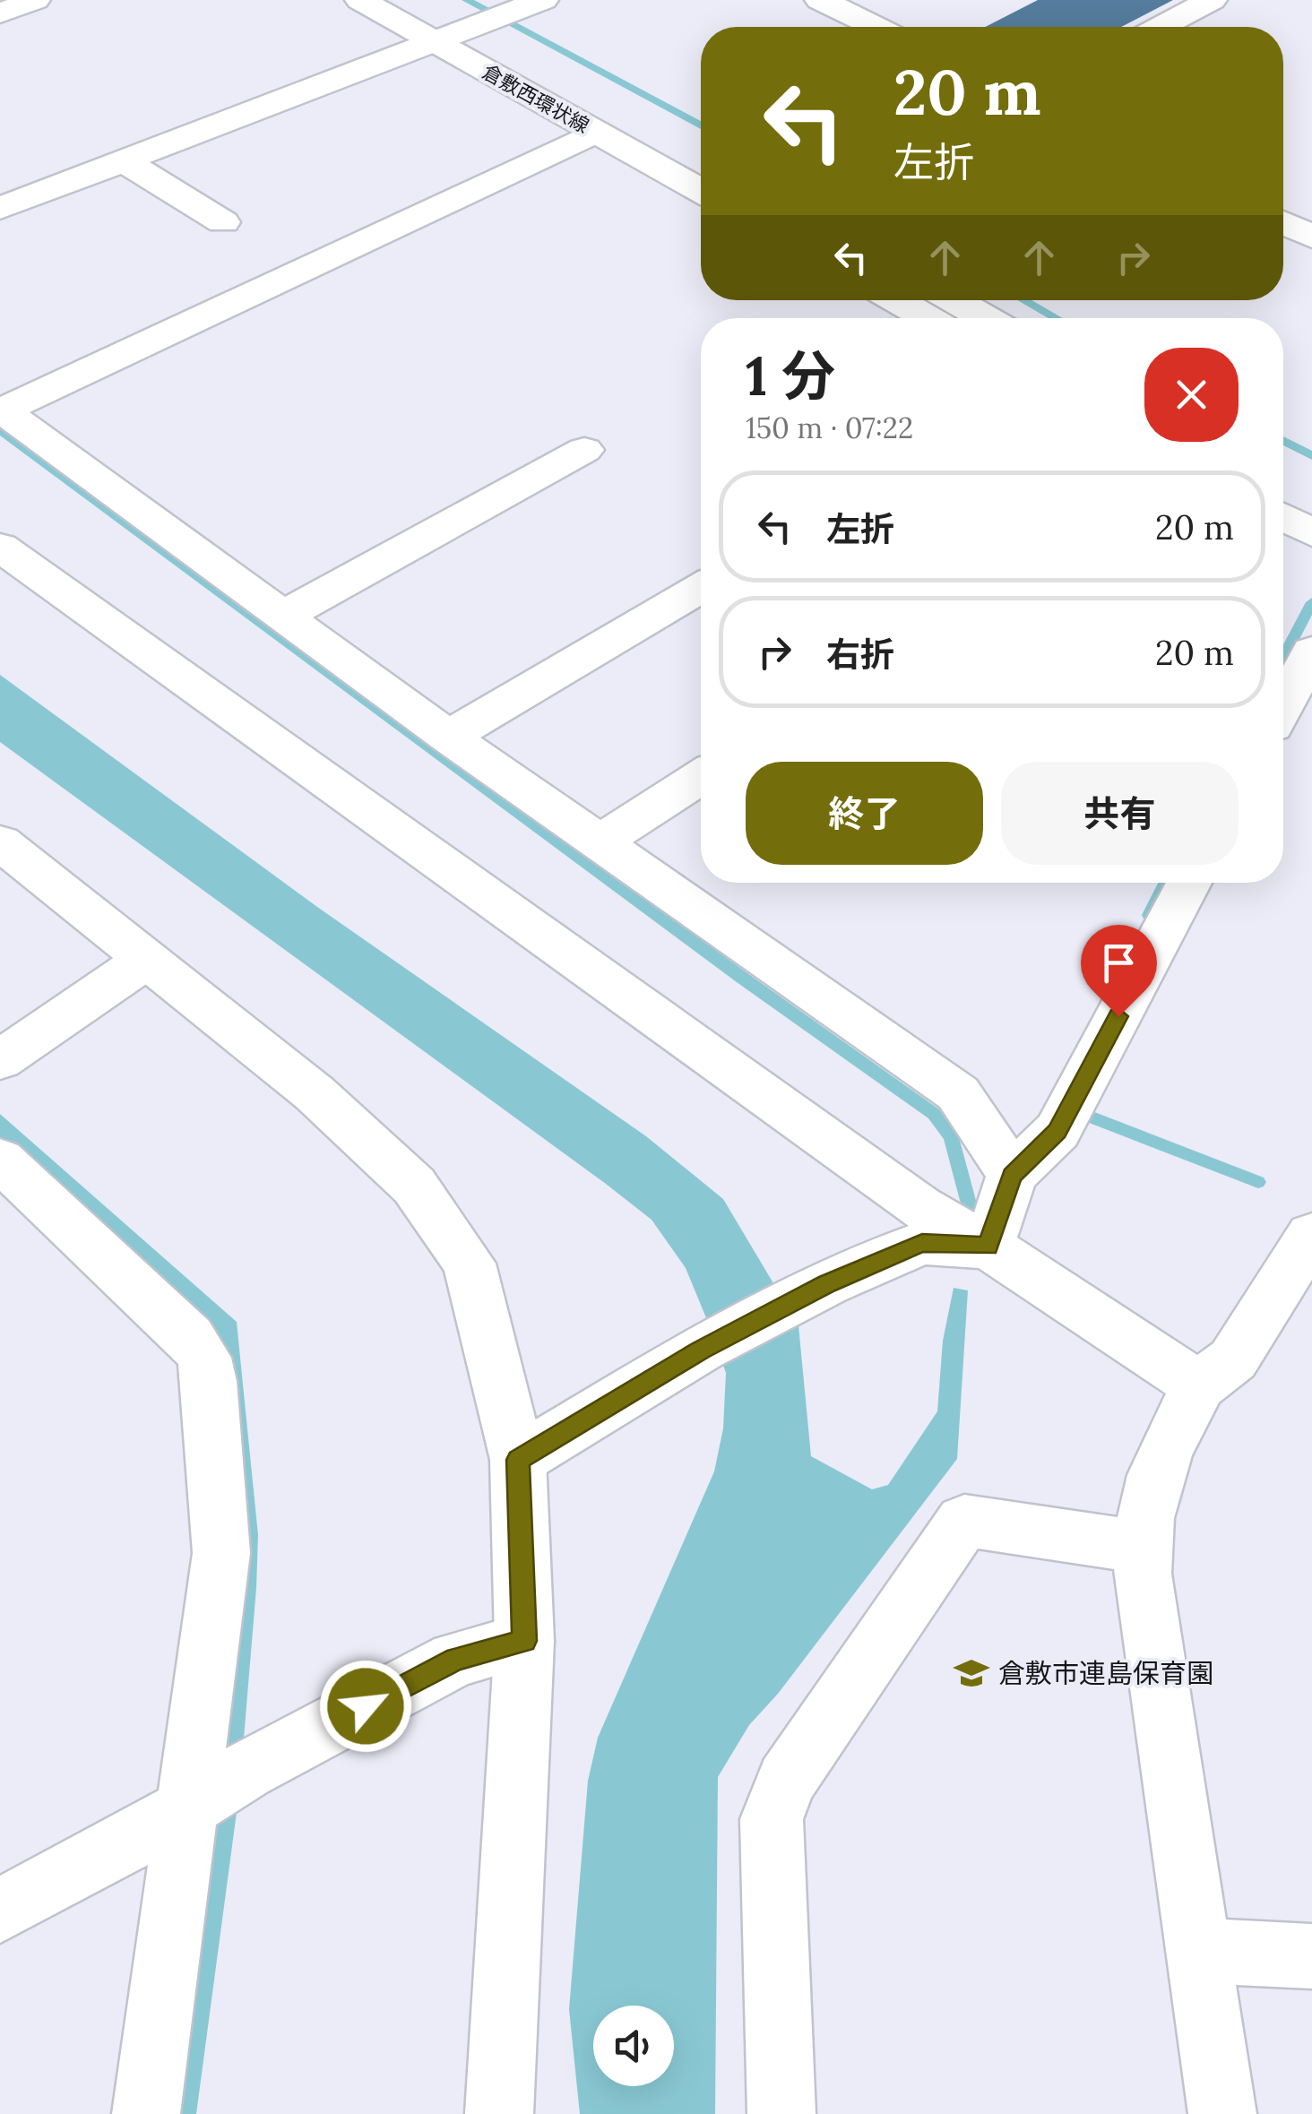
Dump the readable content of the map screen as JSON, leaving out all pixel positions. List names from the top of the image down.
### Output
{
  "streets": {
    "street": ["倉敷西環状線"]
  },
  "places": {
    "school or university": ["倉敷市連島保育園"]
  },
  "page": {
    "turn": ["20 m", "左折"],
    "heading": ["1 分", "150 m · 07:22"],
    "list": [
      {
        "name": "左折",
        "value": "20 m"
      },
      {
        "name": "右折",
        "value": "20 m"
      }
    ],
    "buttons": ["終了", "共有"]
  }
}
